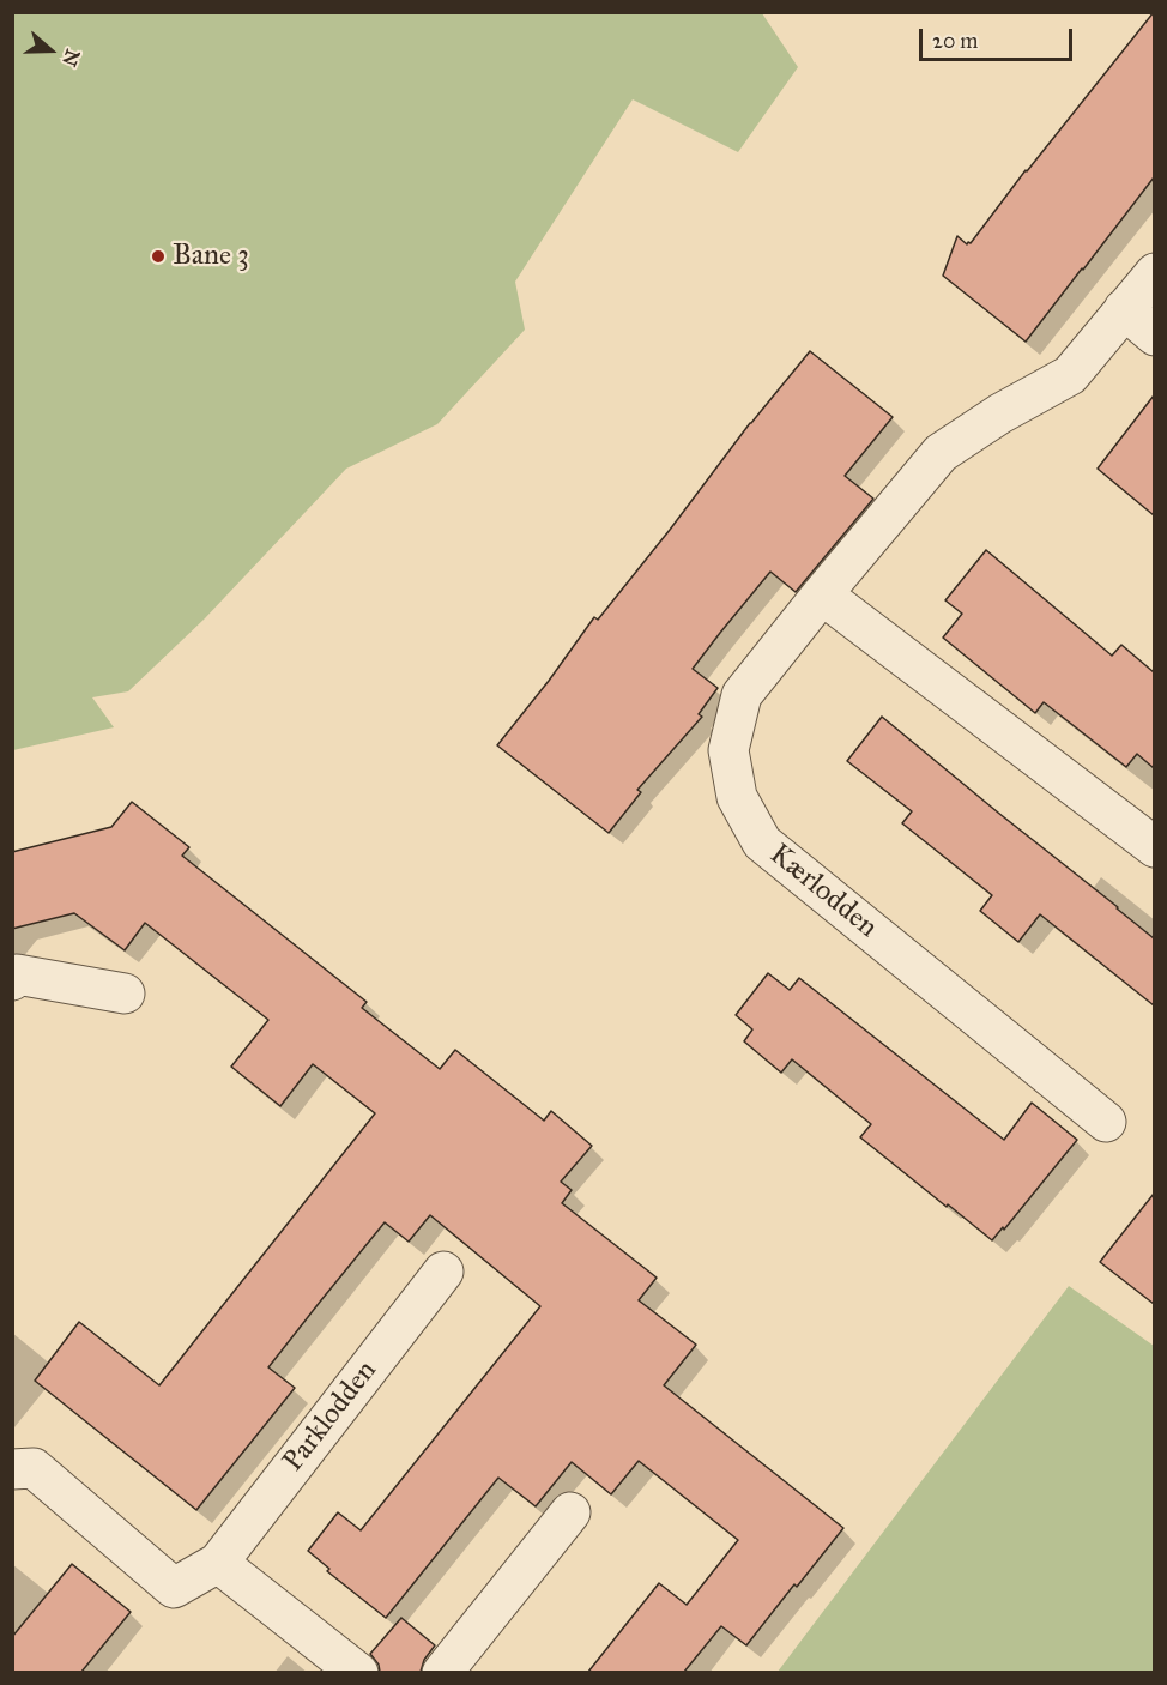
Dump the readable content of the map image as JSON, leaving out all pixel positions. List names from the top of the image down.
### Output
{
  "streets": {
    "street": ["Kærlodden", "Parklodden"]
  },
  "places": ["Bane 3"],
  "scale_bar": "20 m",
  "north": "right"
}
